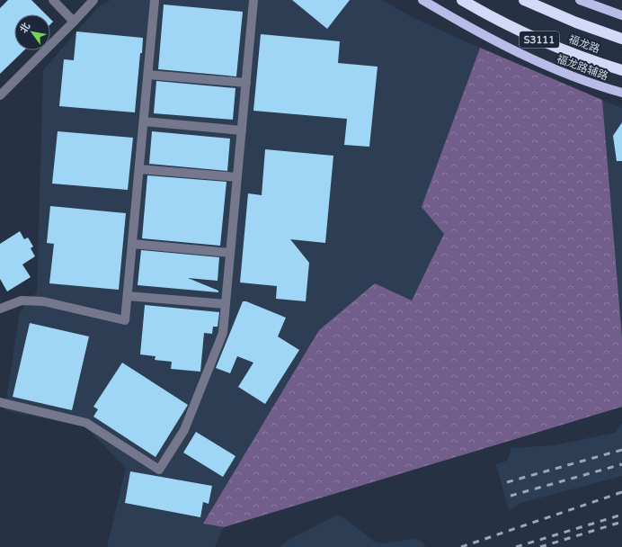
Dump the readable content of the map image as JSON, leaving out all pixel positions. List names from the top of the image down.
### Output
{
  "streets": {
    "highway": ["S3111", "福龙路"],
    "main road": ["福龙路辅路"]
  },
  "north": "top left"
}
